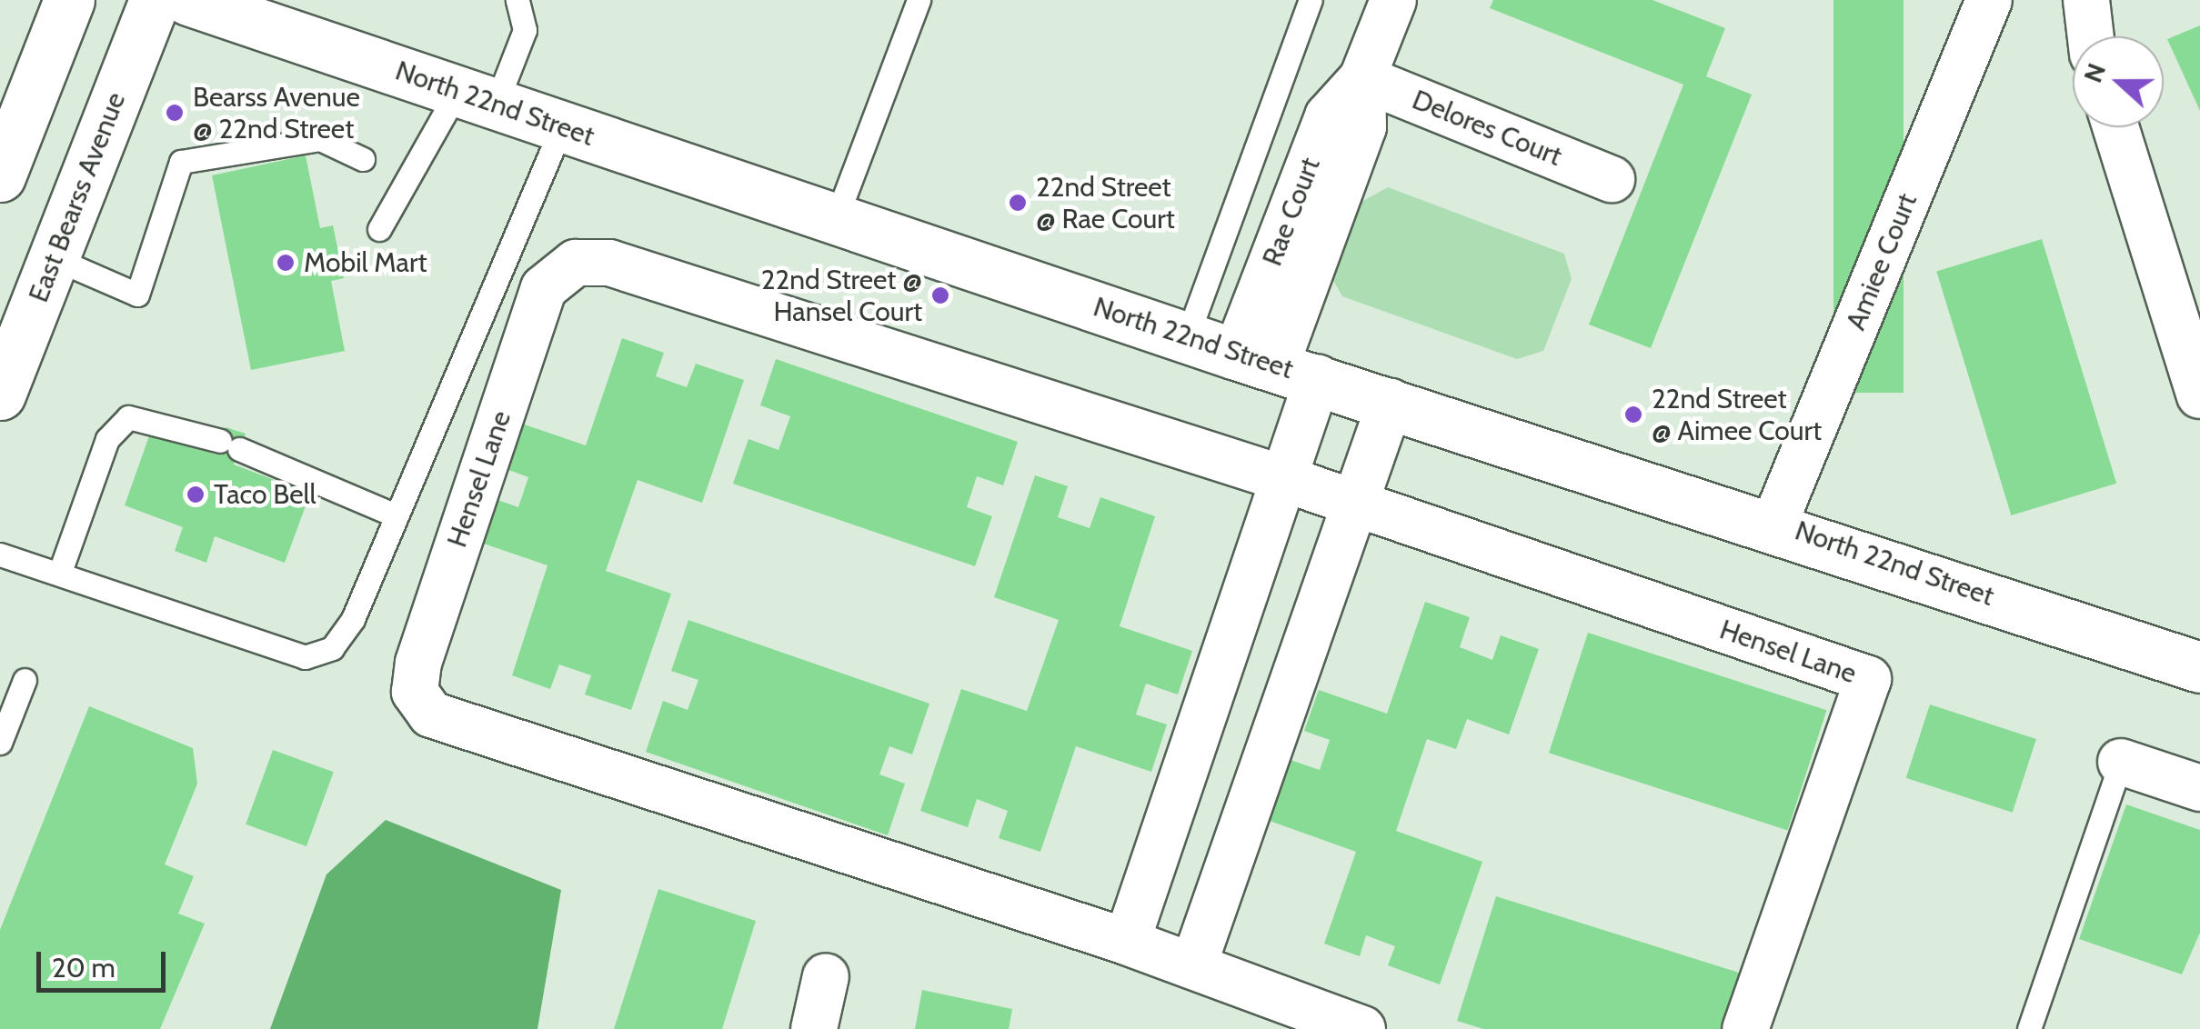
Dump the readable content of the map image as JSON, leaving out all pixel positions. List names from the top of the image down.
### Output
{
  "streets": {
    "street": [
      "North 22nd Street",
      "Delores Court",
      "East Bearss Avenue",
      "Rae Court",
      "Amiee Court",
      "Hensel Lane"
    ]
  },
  "crossings": [
    ["North 22nd Street", "Rae Court"],
    ["North 22nd Street", "Amiee Court"],
    ["Delores Court", "Rae Court"],
    ["Rae Court", "Hensel Lane"]
  ],
  "places": [
    "Bearss Avenue @ 22nd Street",
    "22nd Street @ Rae Court",
    "Mobil Mart",
    "22nd Street @ Hansel Court",
    "22nd Street @ Aimee Court",
    "Taco Bell"
  ],
  "scale_bar": "20 m",
  "north": "left"
}
